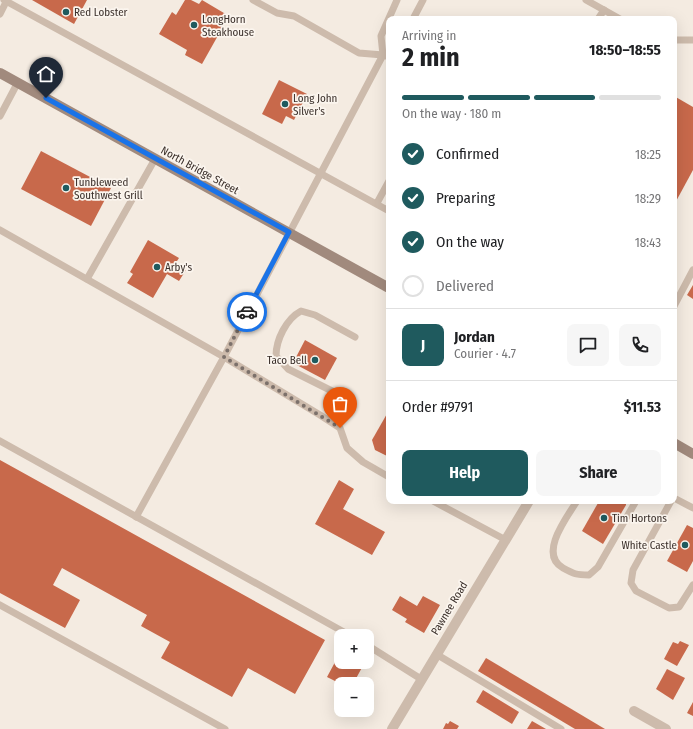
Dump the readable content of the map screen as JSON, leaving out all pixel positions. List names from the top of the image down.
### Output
{
  "streets": {
    "main road": ["North Bridge Street"],
    "street": ["Pawnee Road"]
  },
  "places": [
    "Red Lobster",
    "LongHorn Steakhouse",
    "Long John Silver's",
    "Tunbleweed Southwest Grill",
    "Arby's",
    "Taco Bell",
    "Tim Hortons",
    "White Castle"
  ],
  "page": {
    "heading": ["2 min", "Arriving in", "18:50–18:55"],
    "panel": [
      "Jordan",
      "Courier · 4.7",
      "Order #9791",
      "$11.53"
    ],
    "bar": "On the way · 180 m",
    "list": [
      ["Confirmed", "18:25"],
      ["Preparing", "18:29"],
      ["On the way", "18:43"],
      "Delivered"
    ],
    "round": "J",
    "buttons": ["Help", "Share"],
    "map_buttons": ["+", "−"]
  }
}
